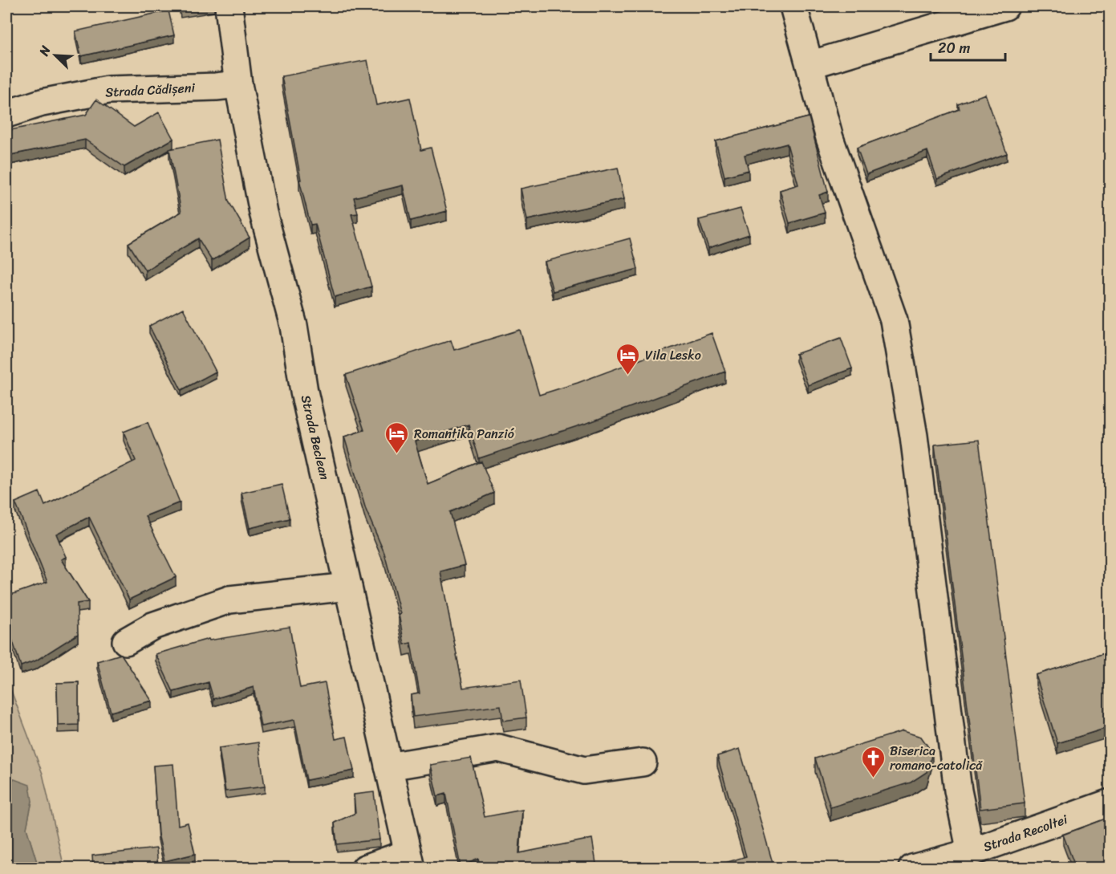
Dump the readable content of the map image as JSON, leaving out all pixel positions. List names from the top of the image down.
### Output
{
  "streets": {
    "street": ["Strada Cădișeni", "Strada Beclean", "Strada Recoltei"]
  },
  "crossings": [
    ["Strada Cădișeni", "Strada Beclean"]
  ],
  "places": {
    "hotel": ["Vila Lesko", "Romantika Panzió"],
    "church": ["Biserica romano-catolică"]
  },
  "scale_bar": "20 m",
  "north": "top left"
}
